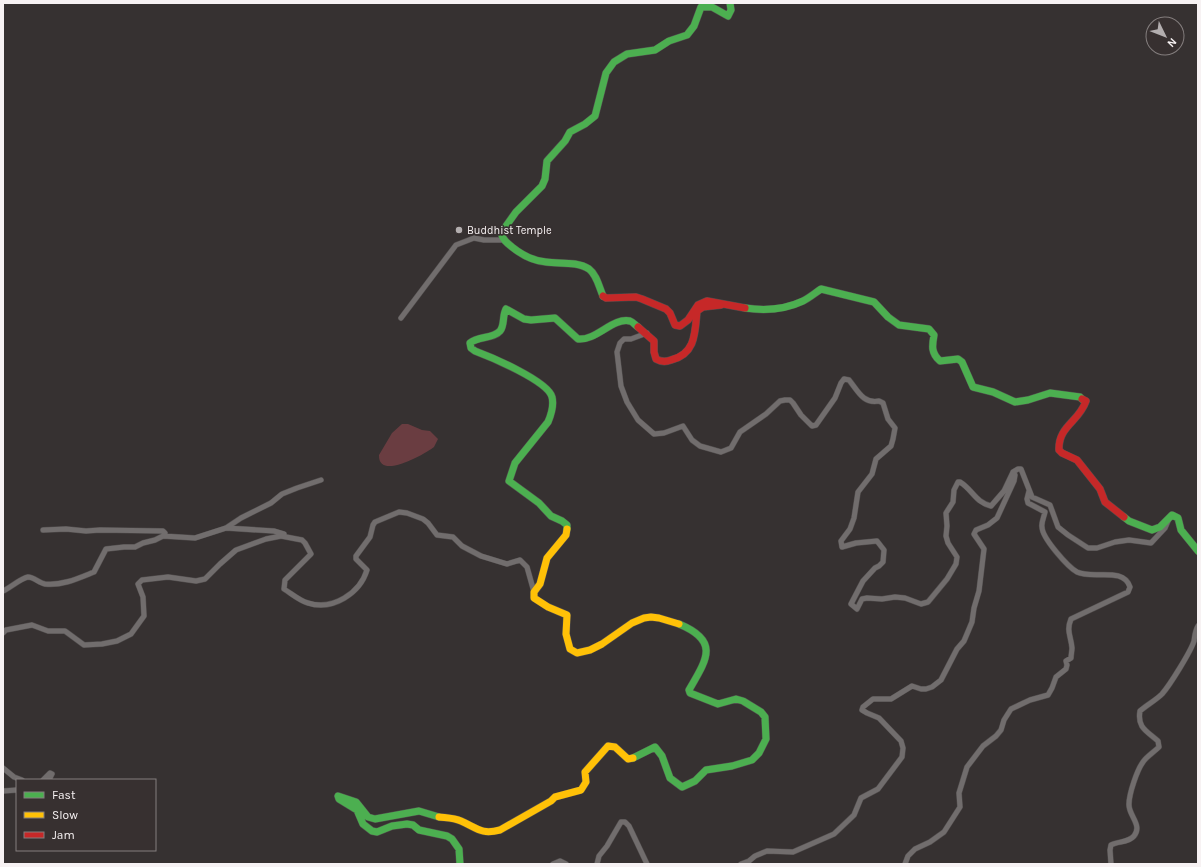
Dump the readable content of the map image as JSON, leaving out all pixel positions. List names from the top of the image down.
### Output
{
  "places": ["Buddhist Temple"],
  "legend": ["Fast", "Slow", "Jam"],
  "north": "bottom right"
}
